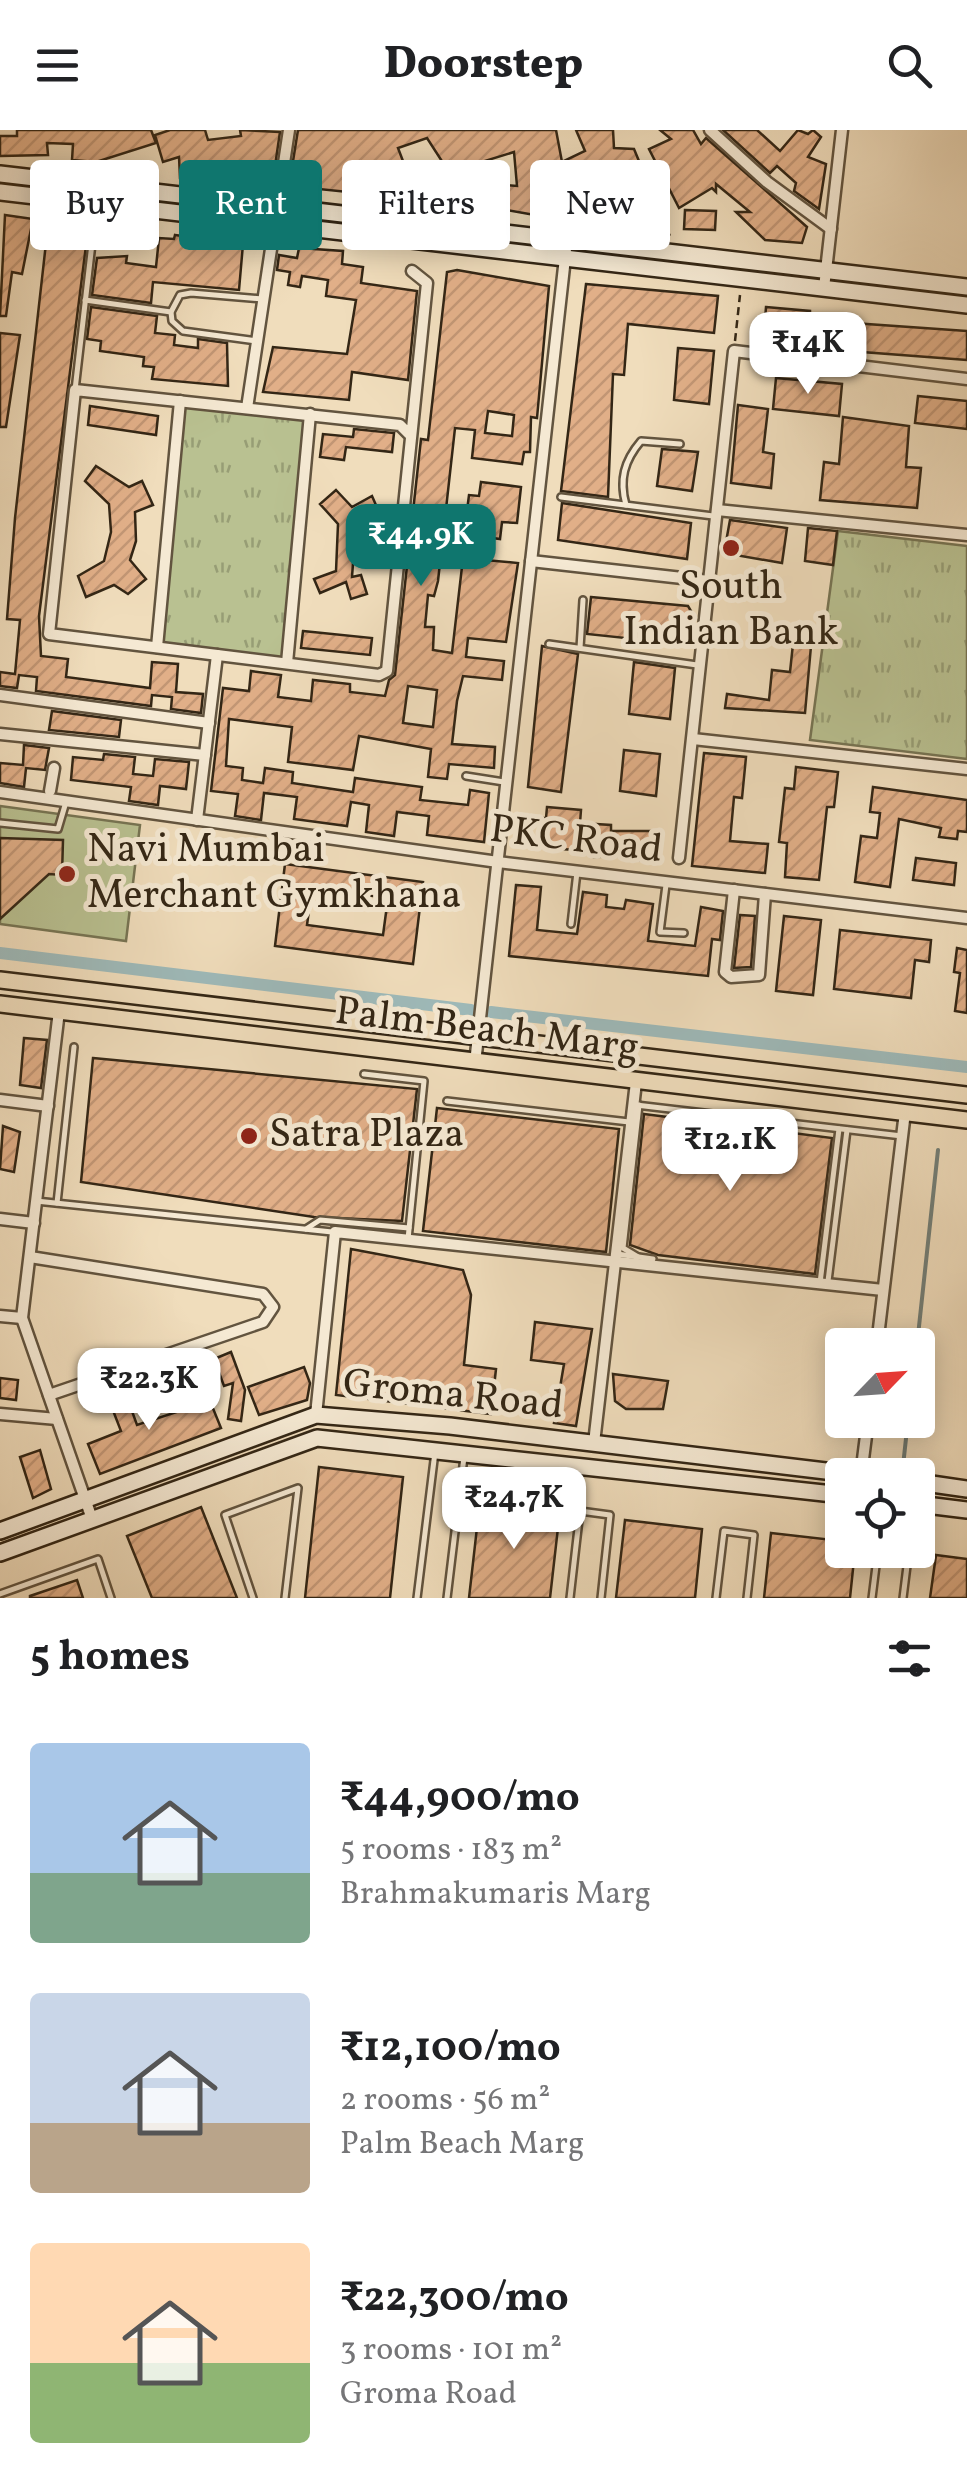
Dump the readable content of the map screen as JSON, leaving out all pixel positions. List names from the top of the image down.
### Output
{
  "streets": {
    "main road": ["Palm Beach Marg", "Groma Road"],
    "street": ["PKC Road"]
  },
  "places": ["South Indian Bank", "Navi Mumbai Merchant Gymkhana", "Satra Plaza"],
  "north": "top right",
  "page": {
    "header": "Doorstep",
    "chip": [
      "Buy",
      "Rent",
      "Filters",
      "New"
    ],
    "price": [
      "₹14K",
      "₹44.9K",
      "₹12.1K",
      "₹22.3K",
      "₹24.7K"
    ],
    "heading": "5 homes",
    "list": [
      {
        "name": "₹44,900/mo",
        "note": "5 rooms · 183 m² · Brahmakumaris Marg"
      },
      {
        "name": "₹12,100/mo",
        "note": "2 rooms · 56 m² · Palm Beach Marg"
      },
      {
        "name": "₹22,300/mo",
        "note": "3 rooms · 101 m² · Groma Road"
      }
    ]
  }
}
